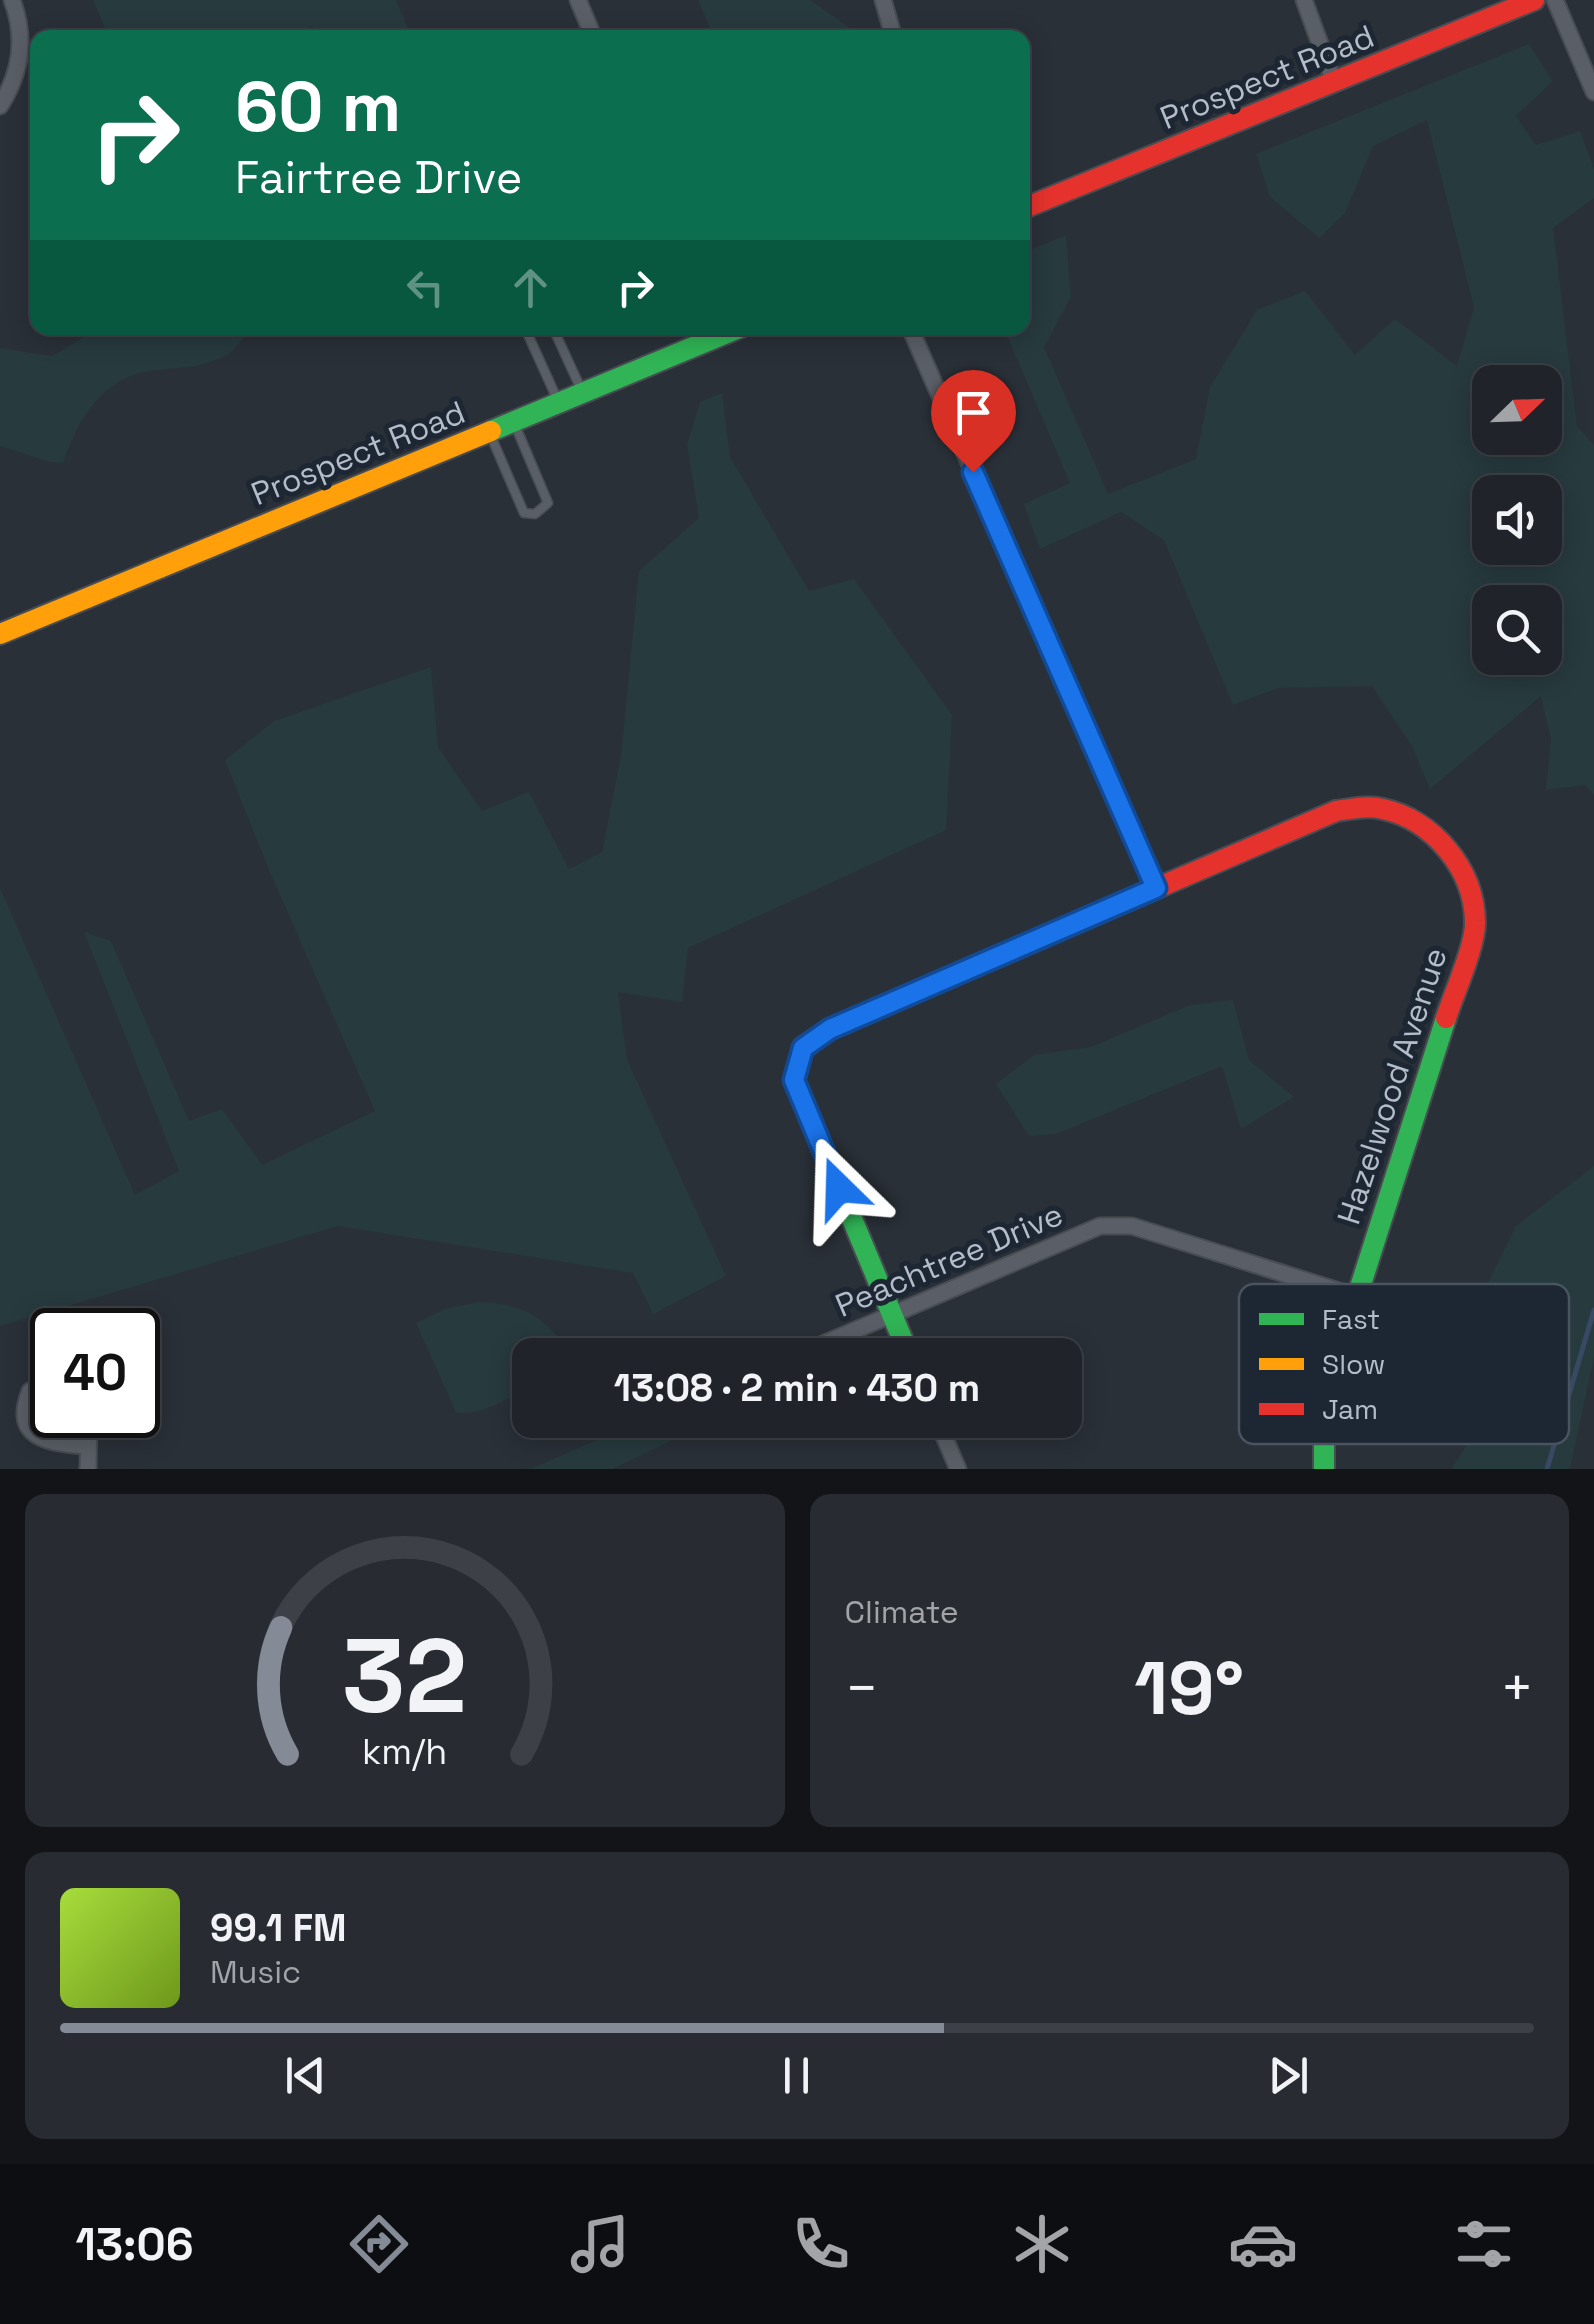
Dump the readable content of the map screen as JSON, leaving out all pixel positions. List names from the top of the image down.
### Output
{
  "streets": {
    "street": ["Prospect Road", "Hazelwood Avenue", "Peachtree Drive"]
  },
  "legend": ["Fast", "Slow", "Jam"],
  "north": "top right",
  "page": {
    "turn": ["60 m", "Fairtree Drive"],
    "limit": "40",
    "trip": "13:08 · 2 min · 430 m",
    "tile": "Climate",
    "heat": ["−", "19°", "+"],
    "song": ["99.1 FM", "Music"],
    "tabs": "13:06",
    "gauge": ["32", "km/h"]
  }
}
